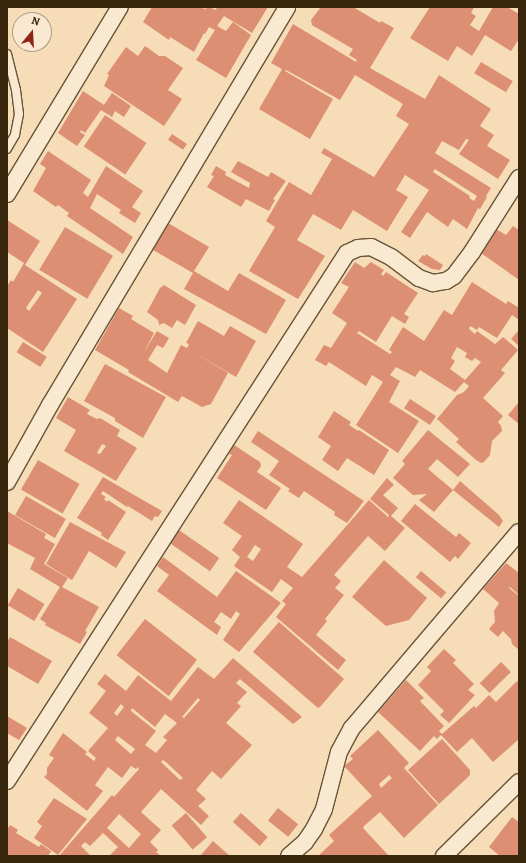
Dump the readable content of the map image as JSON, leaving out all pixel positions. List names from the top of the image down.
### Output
{
  "north": "top"
}
